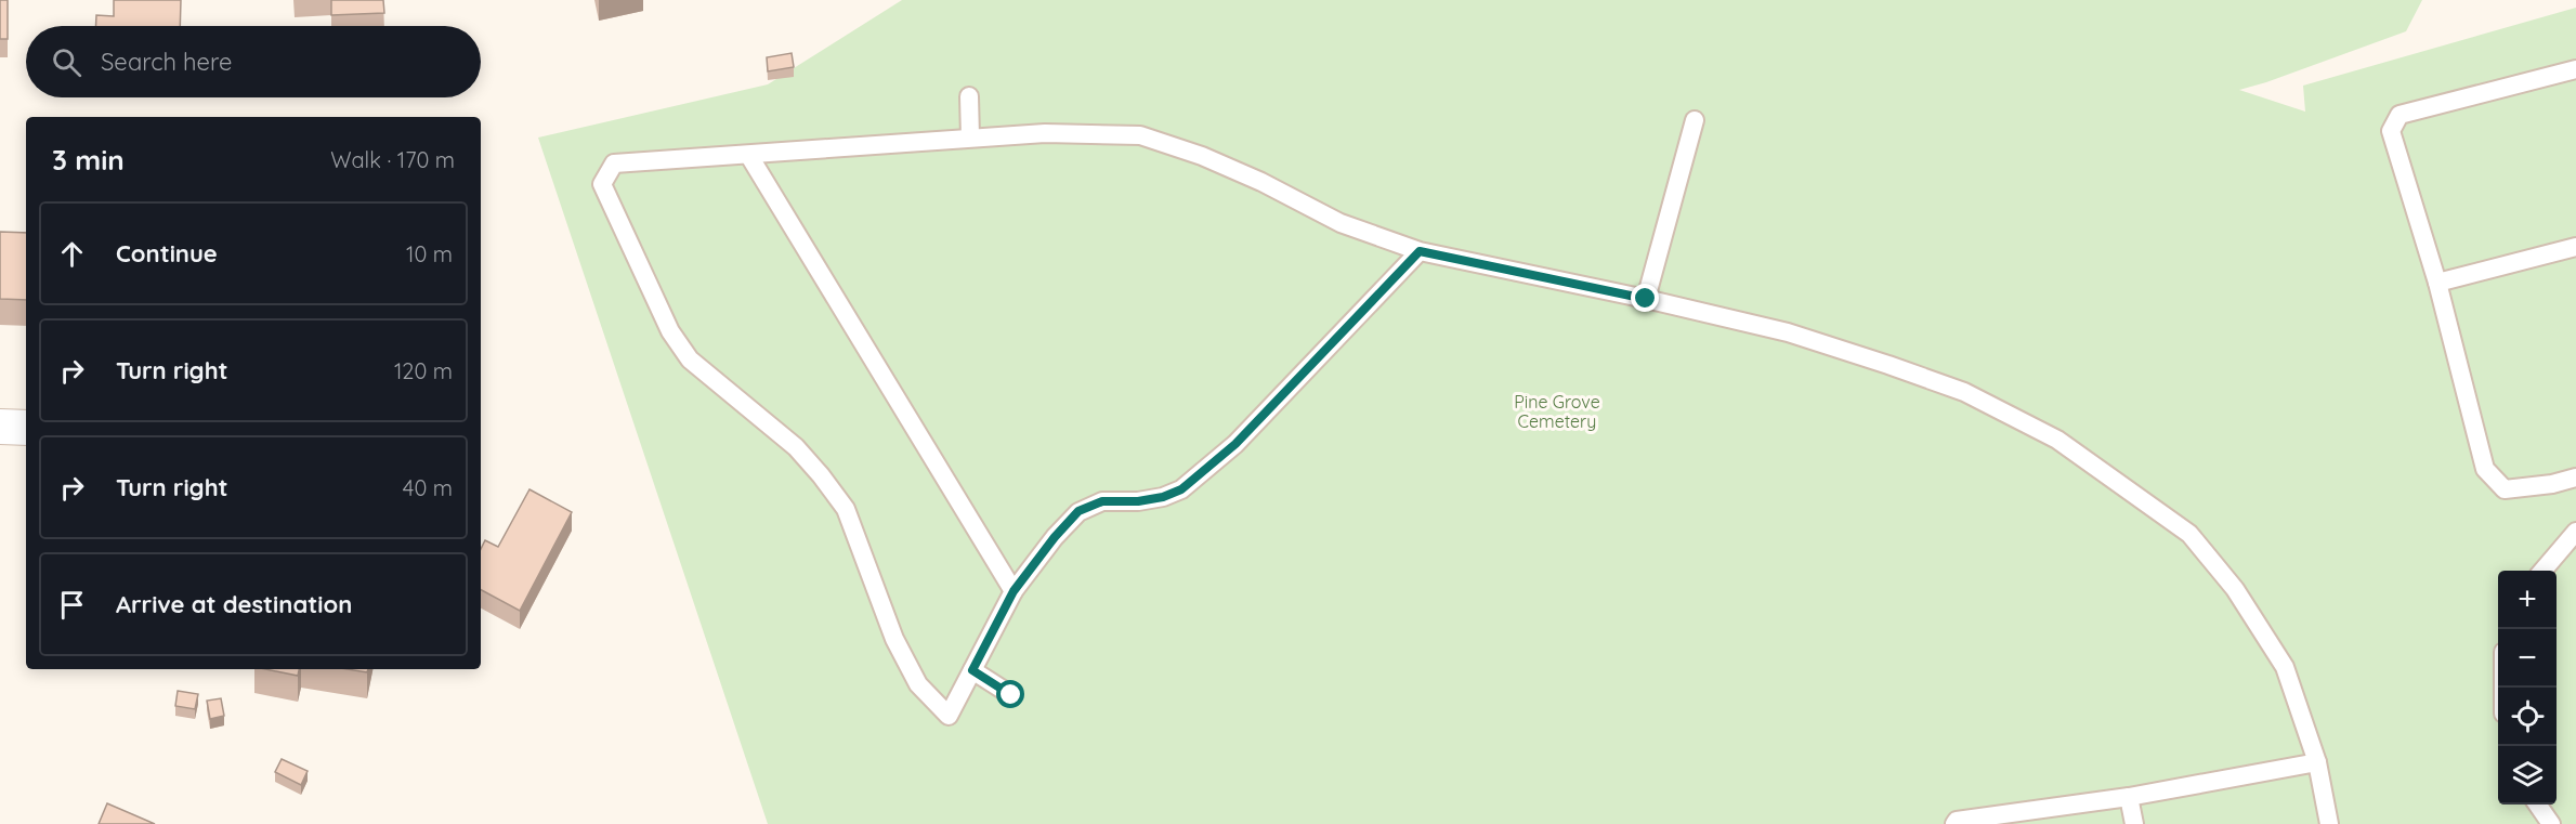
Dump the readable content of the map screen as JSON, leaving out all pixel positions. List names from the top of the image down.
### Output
{
  "parks": ["Pine Grove Cemetery"],
  "page": {
    "search": "Search here",
    "heading": ["3 min", "Walk · 170 m"],
    "list": [
      ["Continue", "10 m"],
      ["Turn right", "120 m"],
      ["Turn right", "40 m"],
      "Arrive at destination"
    ],
    "map_buttons": ["+", "−"]
  }
}
